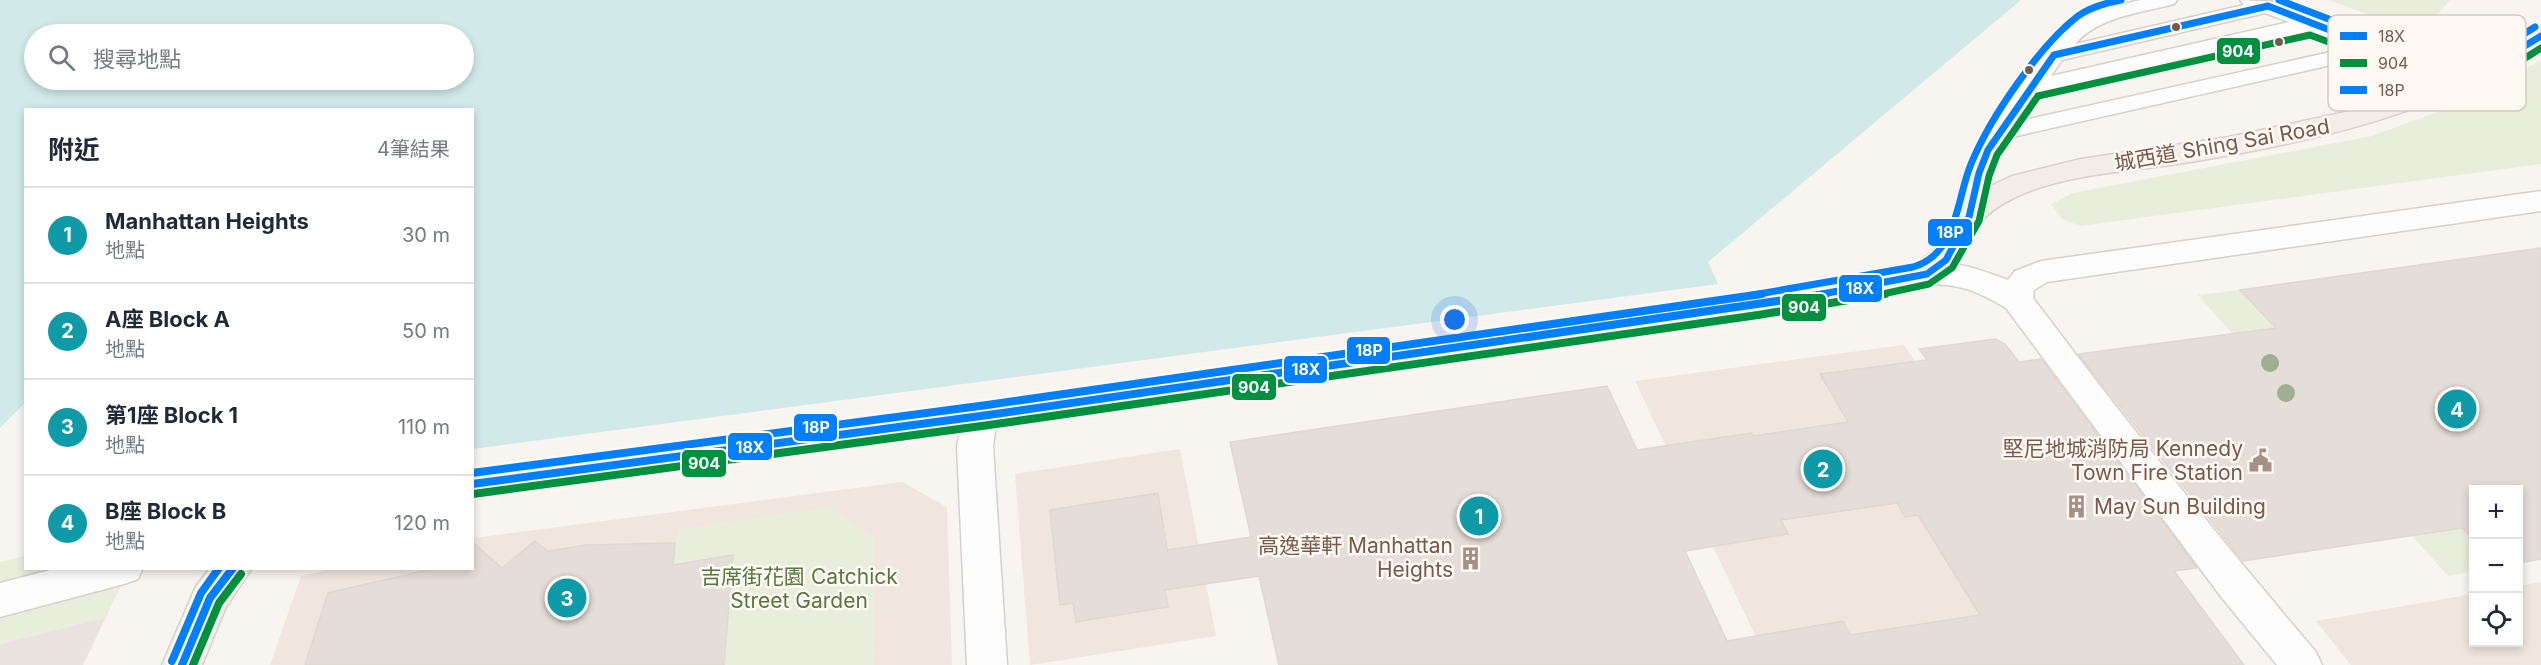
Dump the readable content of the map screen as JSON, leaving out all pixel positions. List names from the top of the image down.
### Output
{
  "streets": {
    "main road": ["城西道 Shing Sai Road"]
  },
  "parks": ["吉席街花園 Catchick Street Garden"],
  "places": {
    "public building": ["堅尼地城消防局 Kennedy Town Fire Station"],
    "building": ["May Sun Building", "高逸華軒 Manhattan Heights"]
  },
  "lines": ["transit line 18P", "transit line 18X", "transit line 904"],
  "legend": ["18X", "904", "18P"],
  "page": {
    "search": "搜尋地點",
    "heading": ["附近", "4筆結果"],
    "list": [
      {
        "mark": "1",
        "name": "Manhattan Heights",
        "note": "地點",
        "value": "30 m"
      },
      {
        "mark": "2",
        "name": "A座 Block A",
        "note": "地點",
        "value": "50 m"
      },
      {
        "mark": "3",
        "name": "第1座 Block 1",
        "note": "地點",
        "value": "110 m"
      },
      {
        "mark": "4",
        "name": "B座 Block B",
        "note": "地點",
        "value": "120 m"
      }
    ],
    "pins": [
      "4",
      "2",
      "1",
      "3"
    ],
    "map_buttons": ["+", "−"]
  }
}
